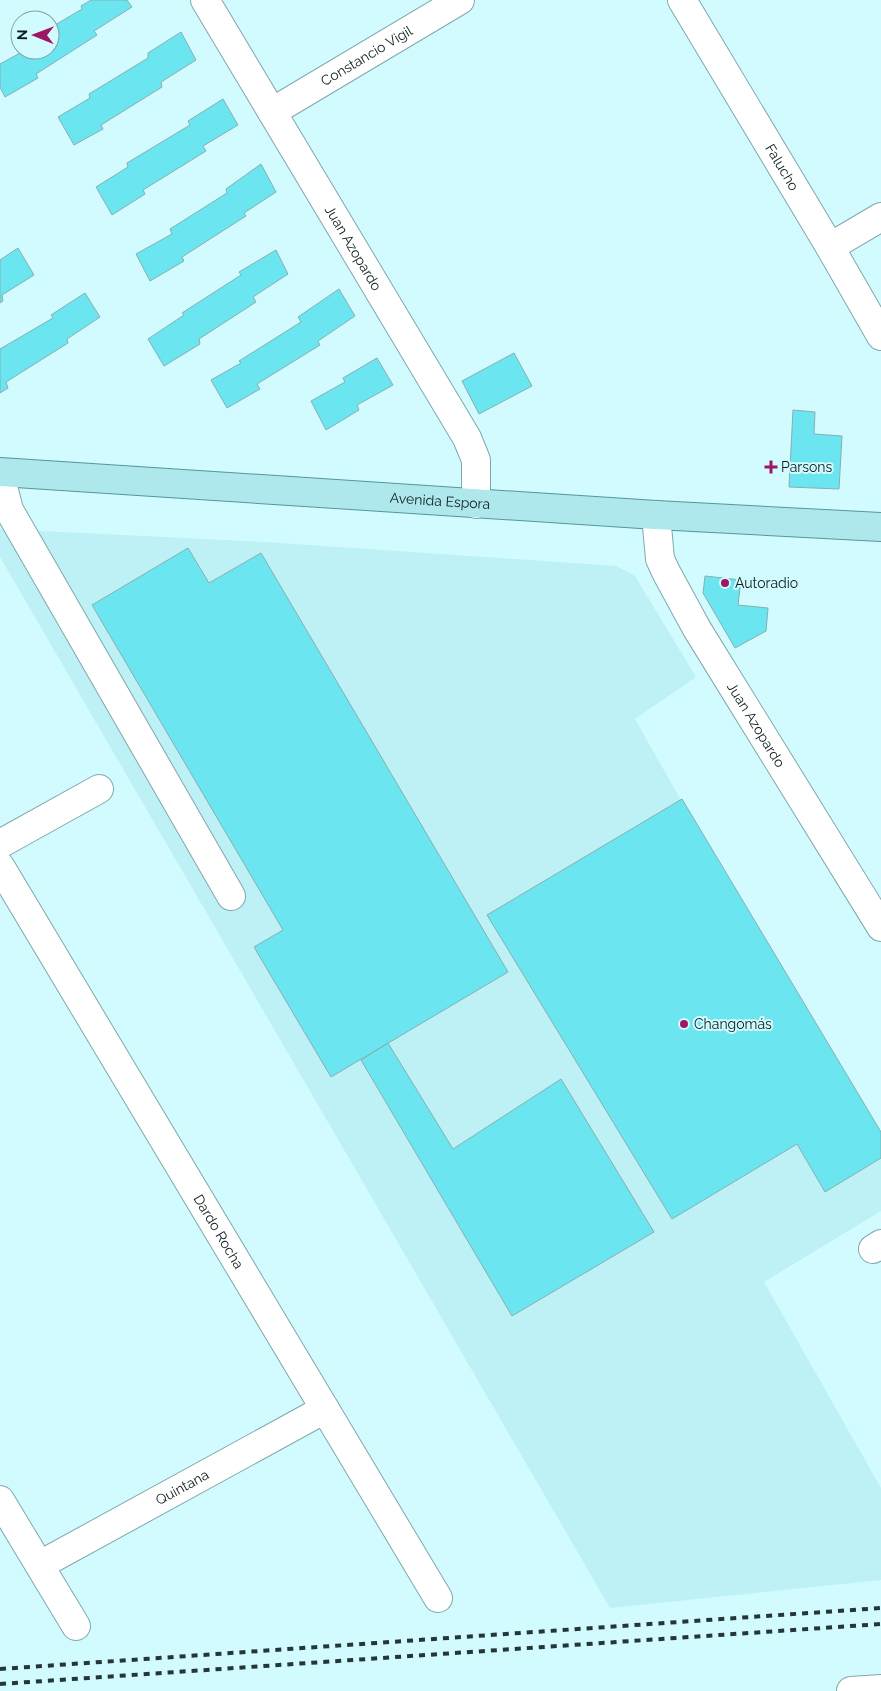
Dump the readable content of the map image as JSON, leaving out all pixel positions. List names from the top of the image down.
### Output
{
  "streets": {
    "main road": ["Avenida Espora"],
    "street": [
      "Constancio Vigil",
      "Falucho",
      "Juan Azopardo",
      "Dardo Rocha",
      "Quintana"
    ]
  },
  "crossings": [
    ["Constancio Vigil", "Juan Azopardo"],
    ["Juan Azopardo", "Avenida Espora"],
    ["Dardo Rocha", "Quintana"]
  ],
  "places": {
    "health": ["Parsons"],
    "other": ["Autoradio", "Changomás"]
  },
  "north": "left"
}
